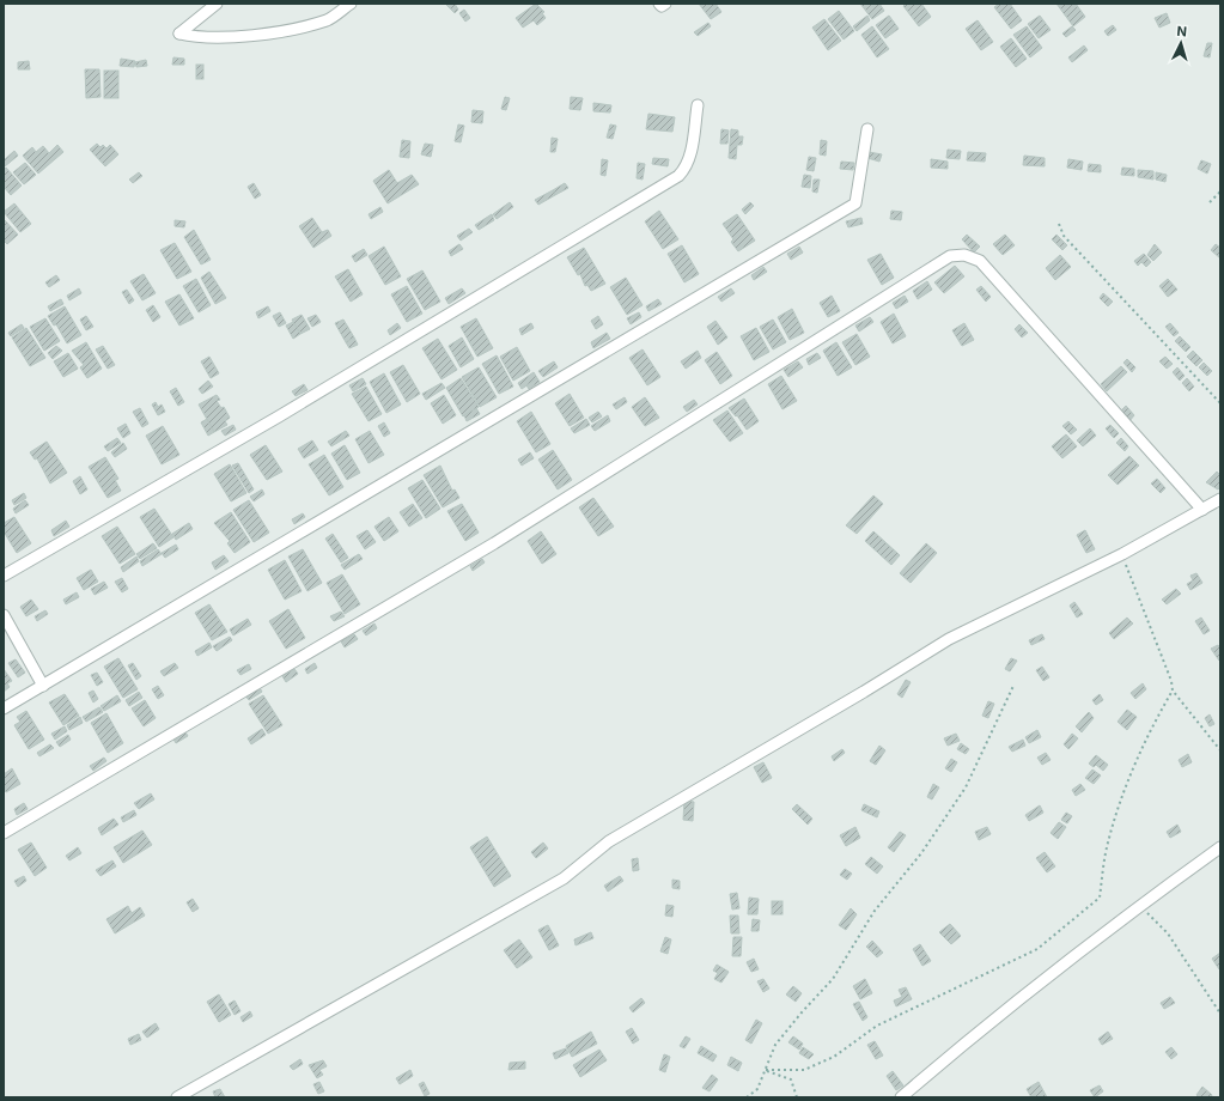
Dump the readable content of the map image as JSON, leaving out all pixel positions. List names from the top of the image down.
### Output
{
  "north": "top"
}
